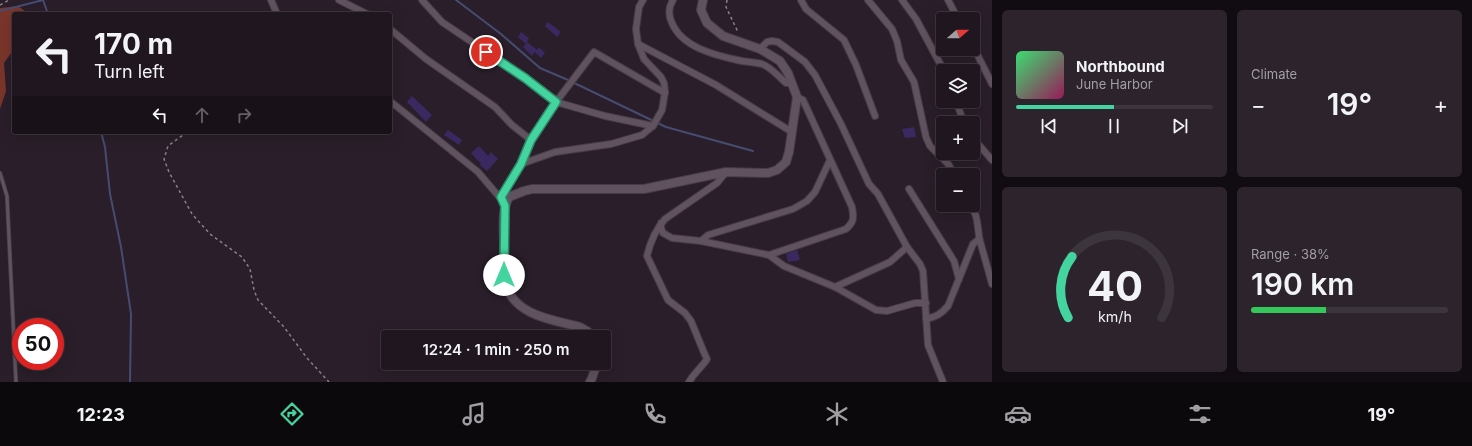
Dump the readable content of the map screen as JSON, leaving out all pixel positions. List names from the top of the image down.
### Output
{
  "north": "right",
  "page": {
    "tile": [
      "Climate",
      ["Range · 38%", "190 km"]
    ],
    "map_buttons": ["+", "−"],
    "turn": ["170 m", "Turn left"],
    "song": ["Northbound", "June Harbor"],
    "heat": ["−", "19°", "+"],
    "limit": "50",
    "trip": "12:24 · 1 min · 250 m",
    "tabs": ["12:23", "19°"],
    "gauge": ["40", "km/h"]
  }
}
